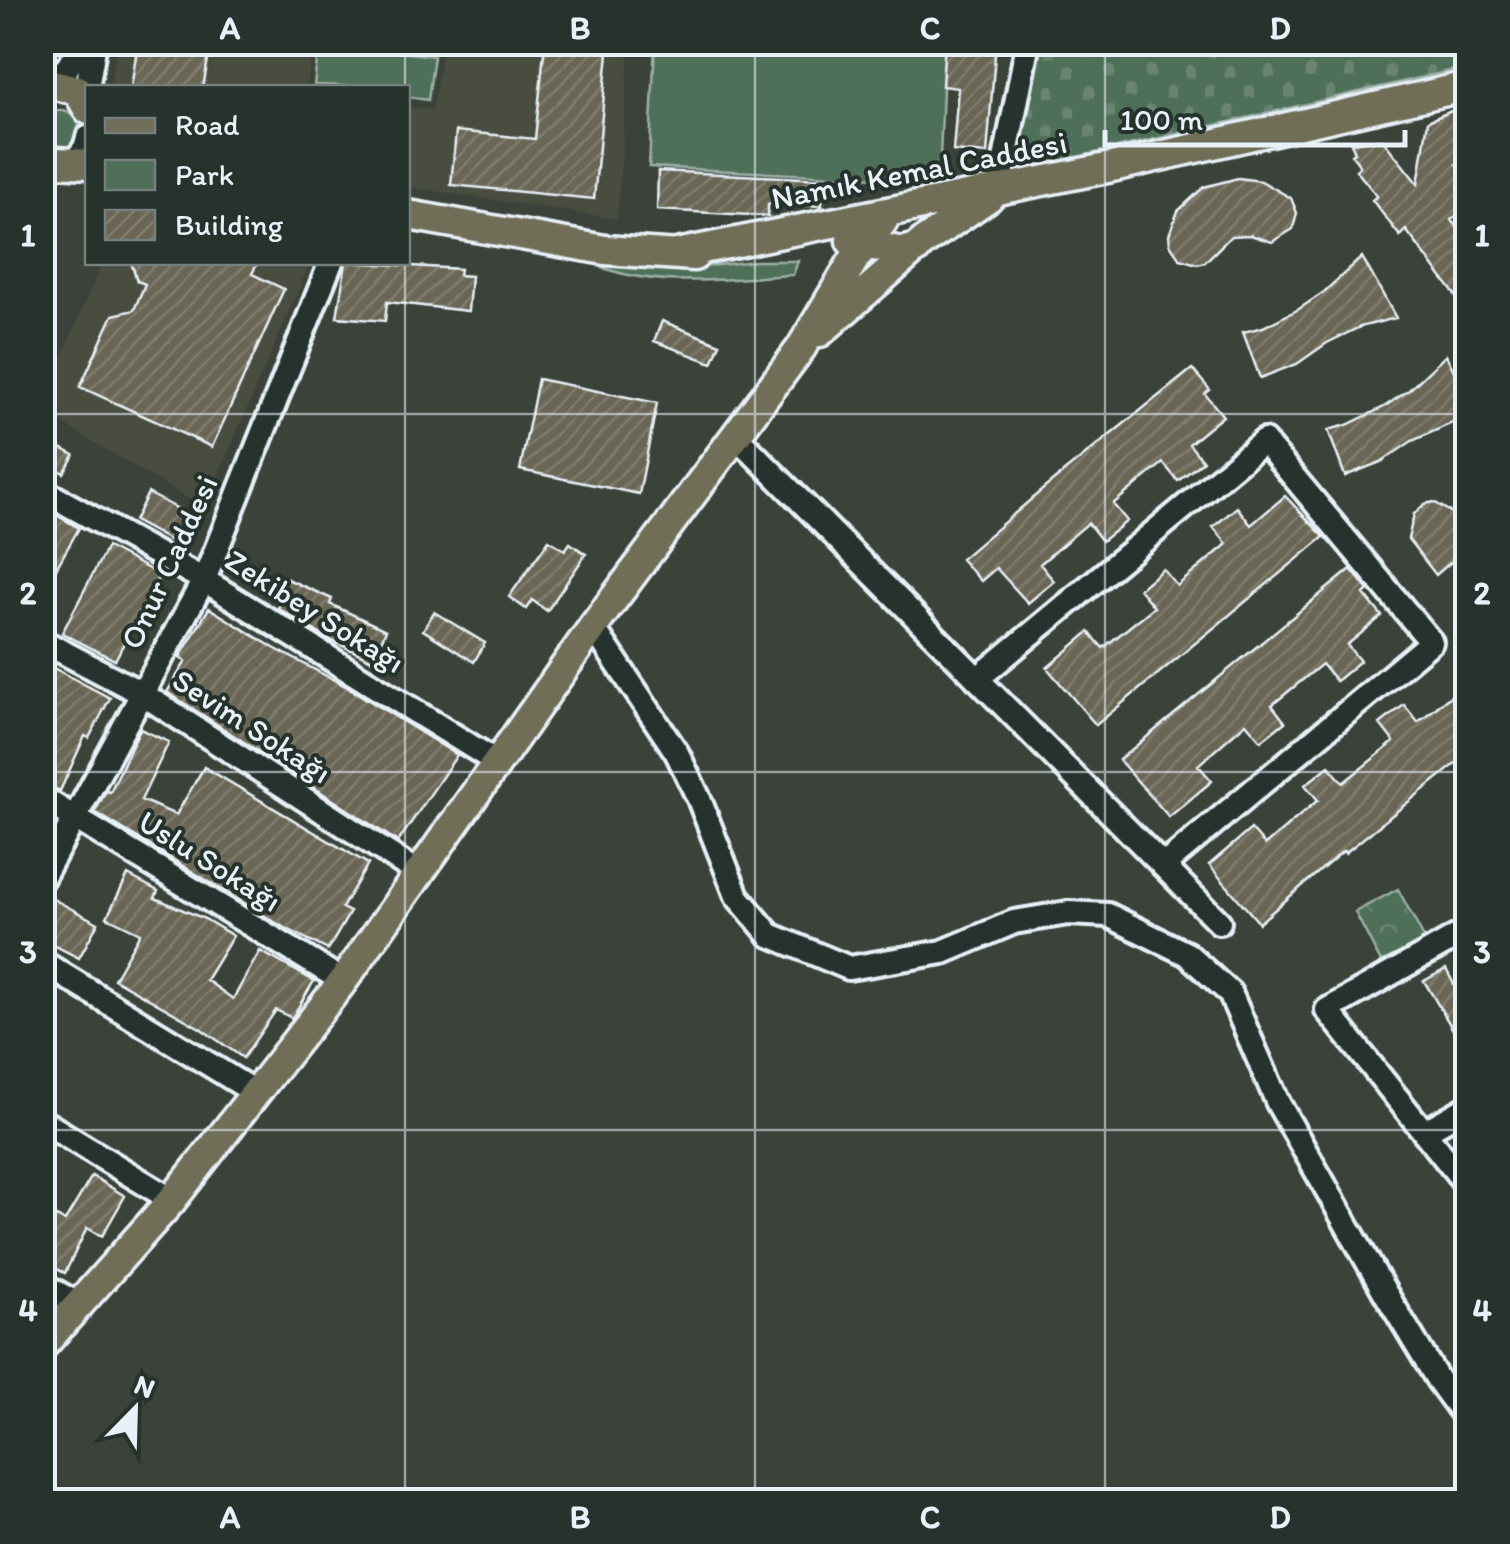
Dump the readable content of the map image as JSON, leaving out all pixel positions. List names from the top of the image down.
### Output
{
  "streets": {
    "main road": ["Namık Kemal Caddesi"],
    "street": [
      "Onur Caddesi",
      "Zekibey Sokağı",
      "Sevim Sokağı",
      "Uslu Sokağı"
    ]
  },
  "crossings": [
    ["Onur Caddesi", "Zekibey Sokağı"],
    ["Onur Caddesi", "Sevim Sokağı"],
    ["Onur Caddesi", "Uslu Sokağı"]
  ],
  "legend": ["Road", "Park", "Building"],
  "scale_bar": "100 m",
  "north": "top right",
  "grid": {
    "columns": [
      "A",
      "B",
      "C",
      "D"
    ],
    "rows": [
      "1",
      "2",
      "3",
      "4"
    ]
  }
}
